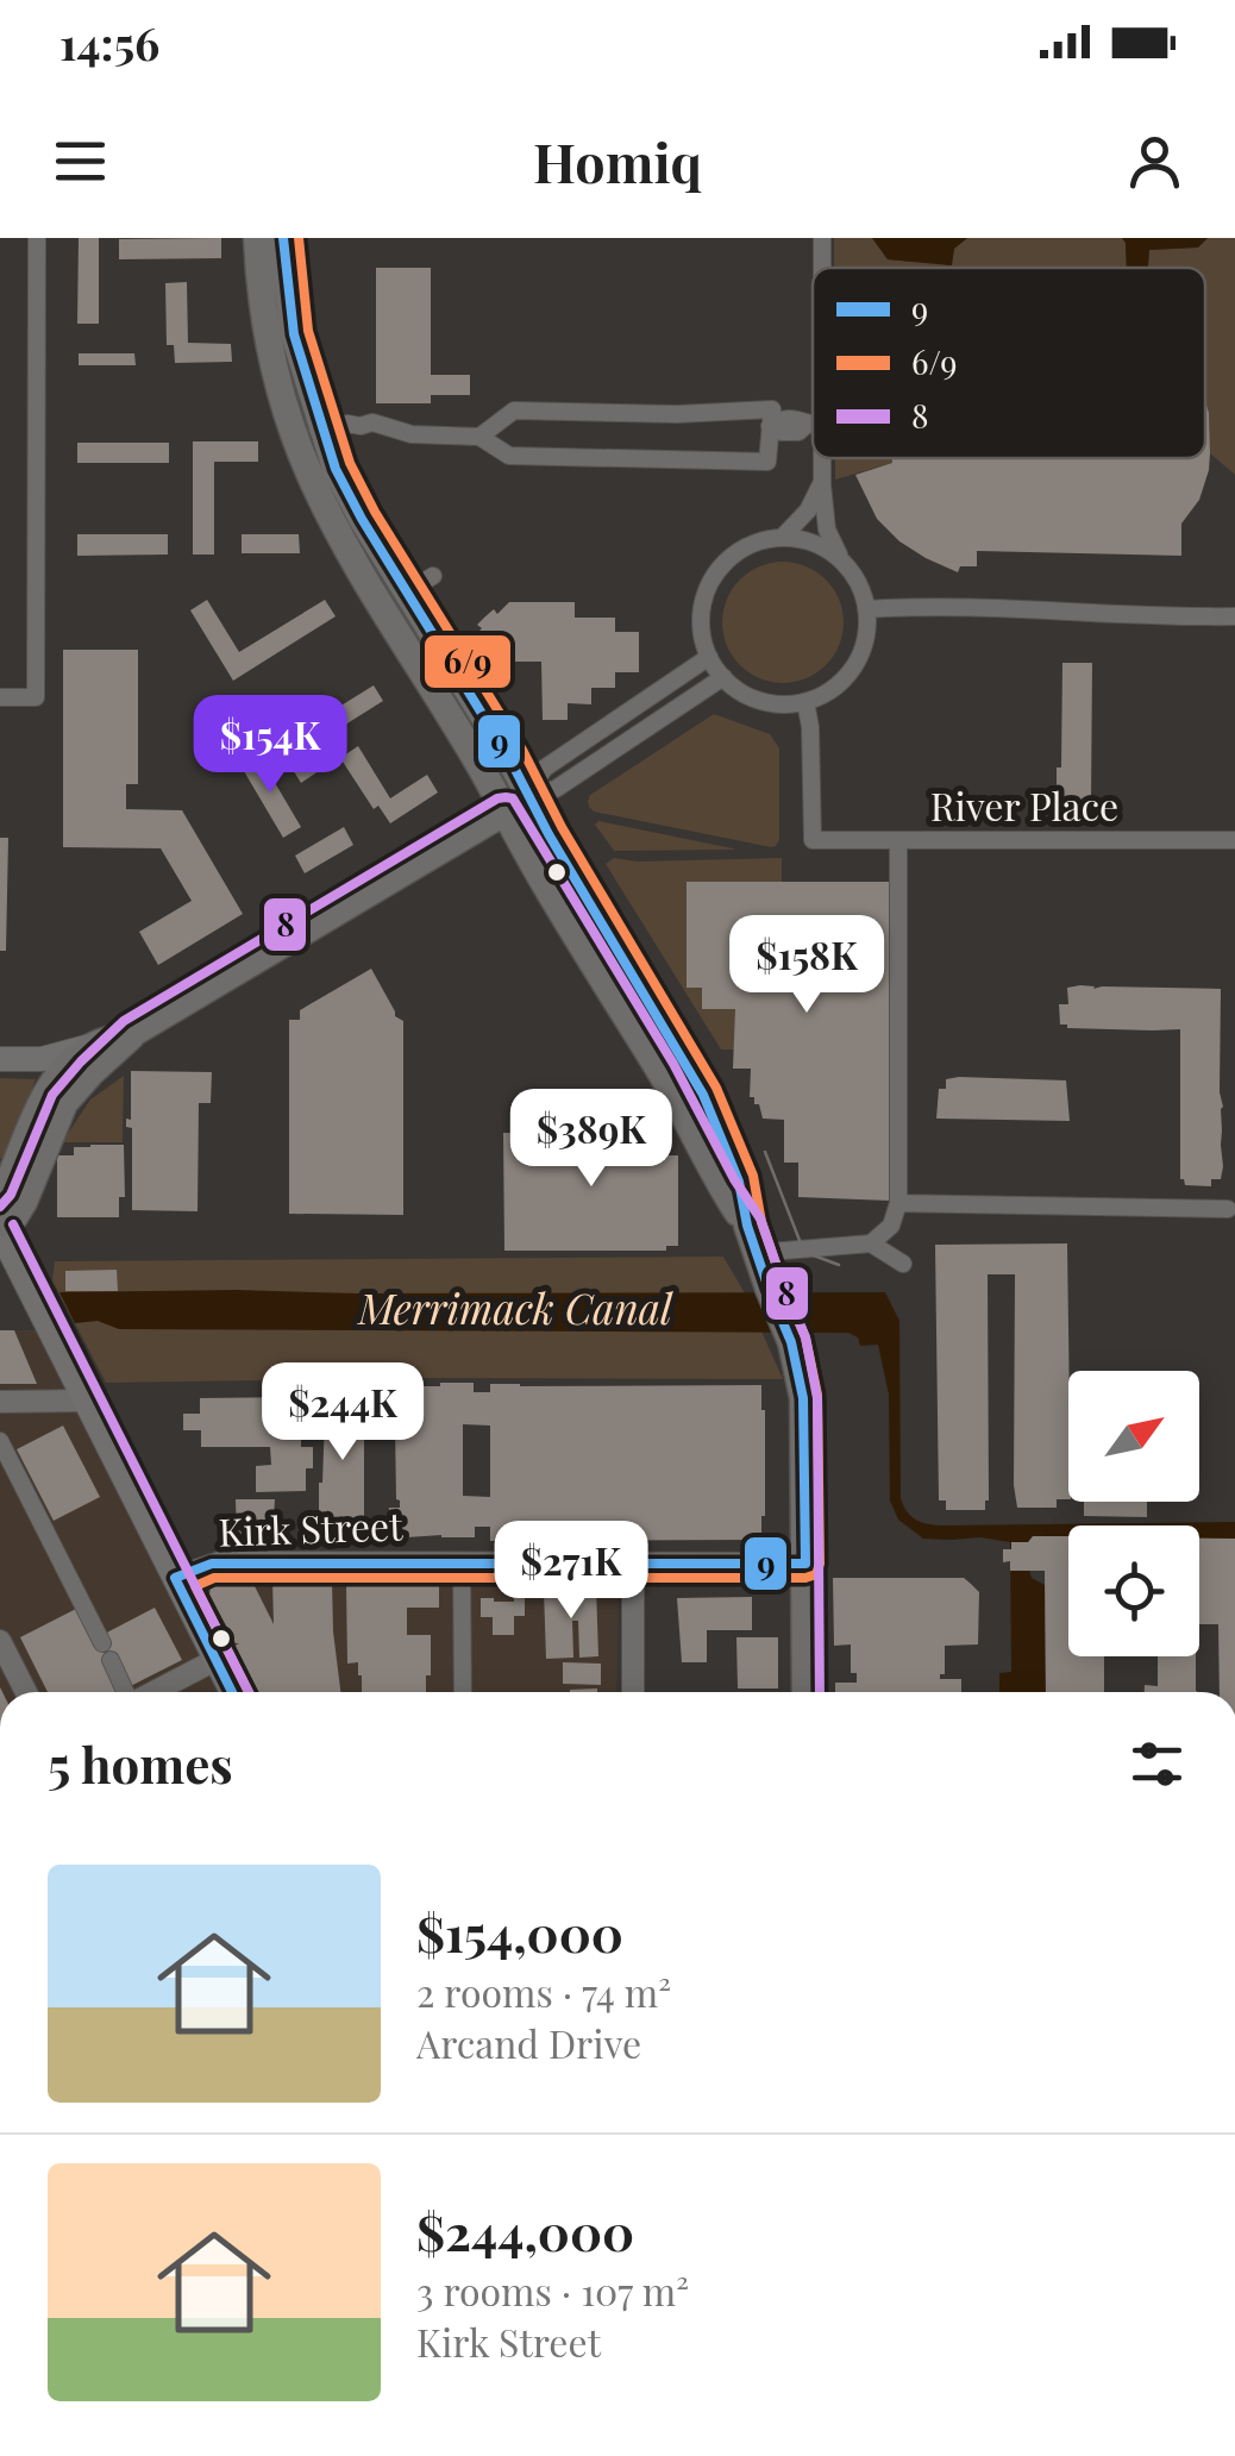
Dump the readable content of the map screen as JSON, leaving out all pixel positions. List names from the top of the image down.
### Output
{
  "streets": {
    "street": ["River Place", "Kirk Street"]
  },
  "water": ["Merrimack Canal"],
  "lines": ["transit line 9", "transit line 6/9", "transit line 8"],
  "legend": ["9", "6/9", "8"],
  "north": "top right",
  "page": {
    "status": "14:56",
    "header": "Homiq",
    "price": [
      "$154K",
      "$158K",
      "$389K",
      "$244K",
      "$271K"
    ],
    "heading": "5 homes",
    "list": [
      {
        "name": "$154,000",
        "note": "2 rooms · 74 m² · Arcand Drive"
      },
      {
        "name": "$244,000",
        "note": "3 rooms · 107 m² · Kirk Street"
      }
    ]
  }
}
